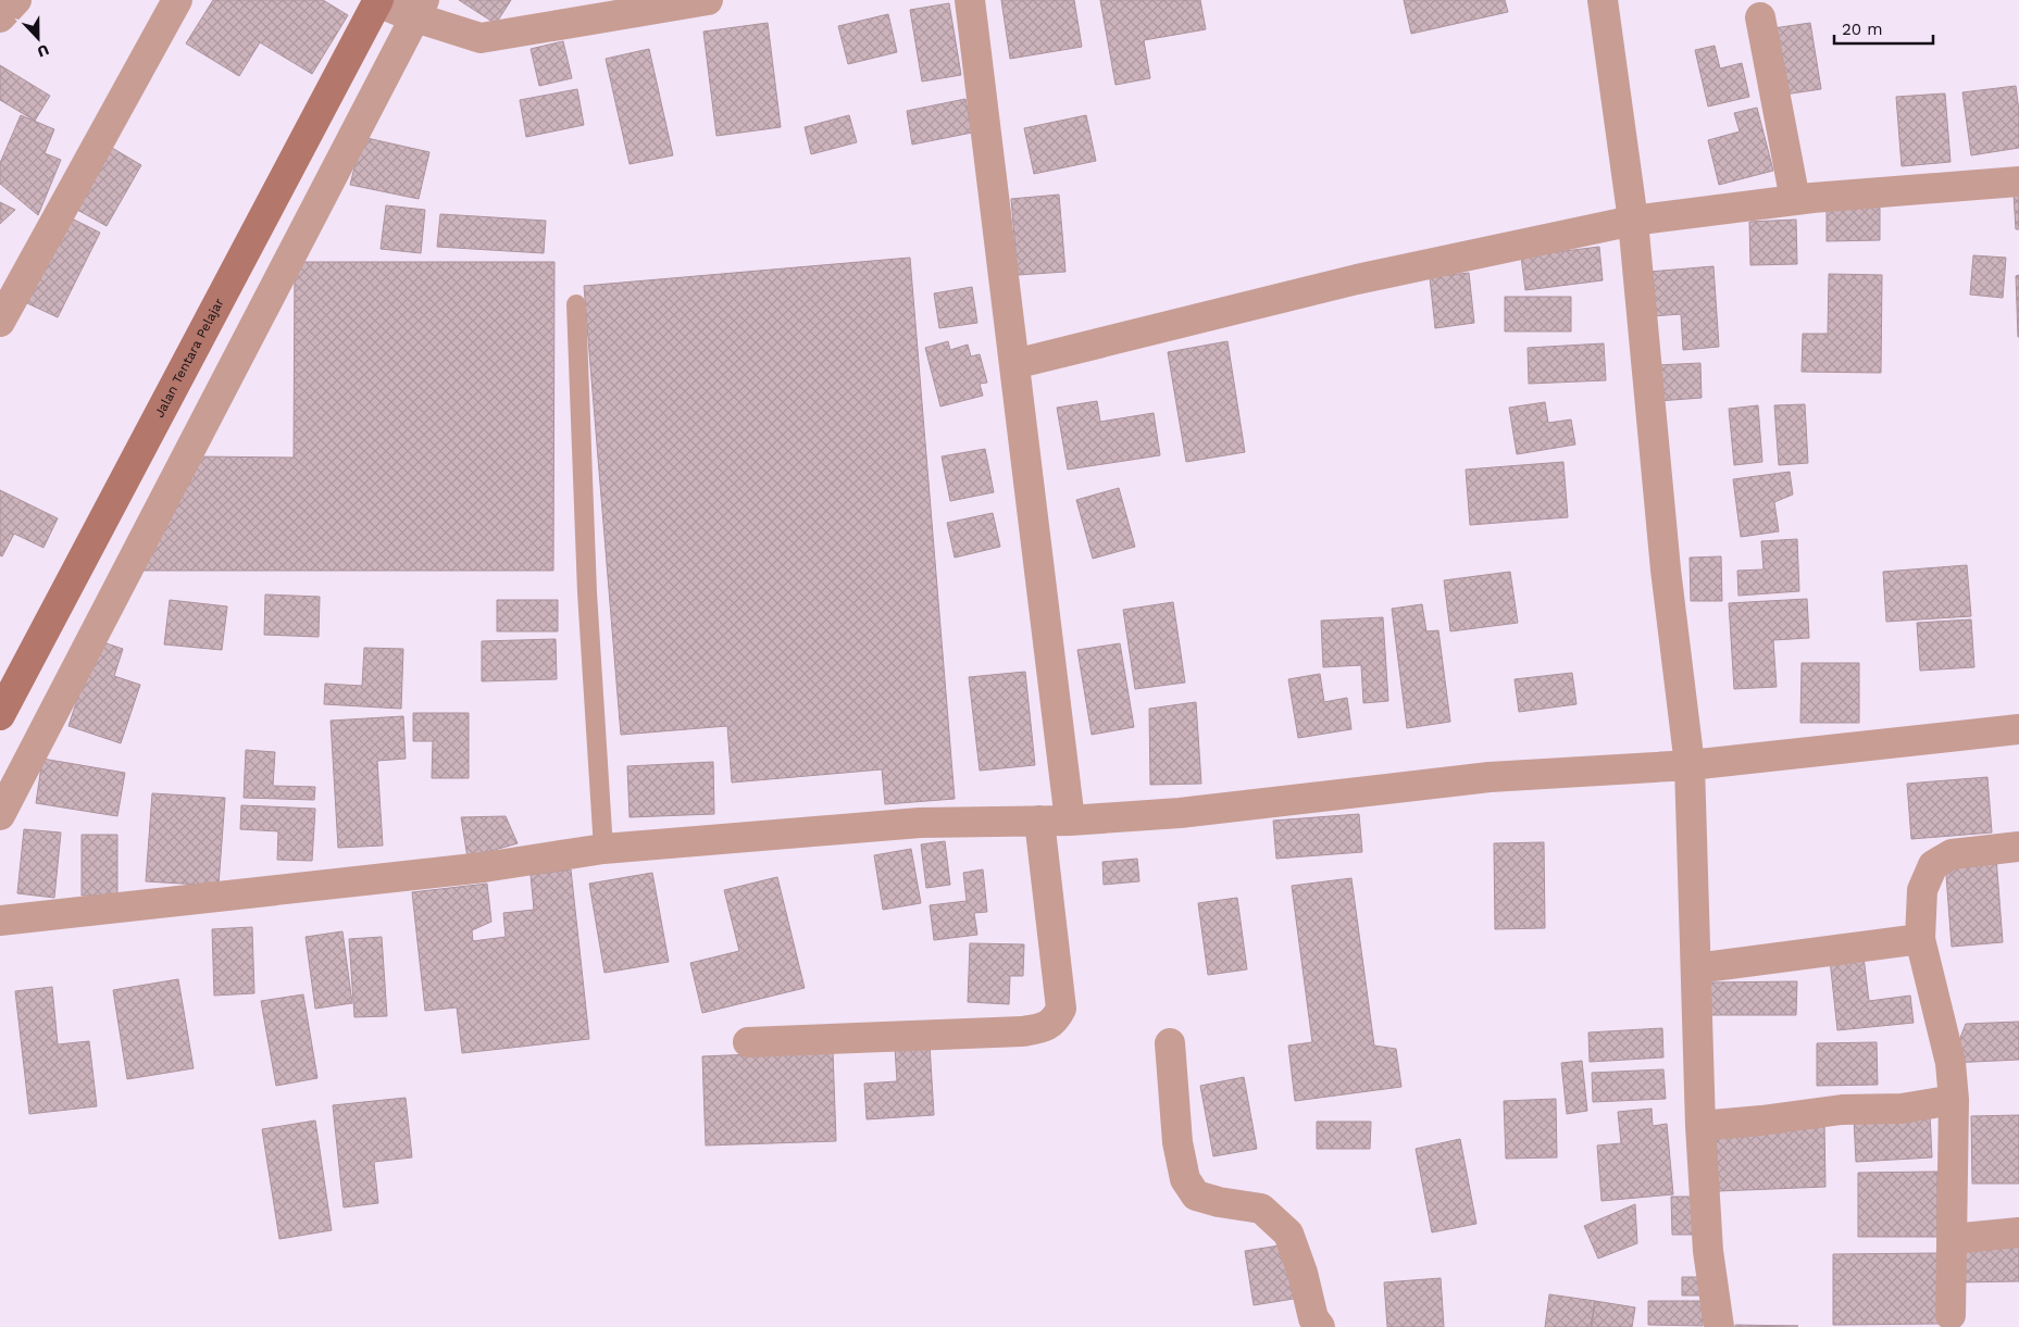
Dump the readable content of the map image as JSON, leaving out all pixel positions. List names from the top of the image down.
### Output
{
  "streets": {
    "main road": ["Jalan Tentara Pelajar"]
  },
  "scale_bar": "20 m",
  "north": "bottom"
}
